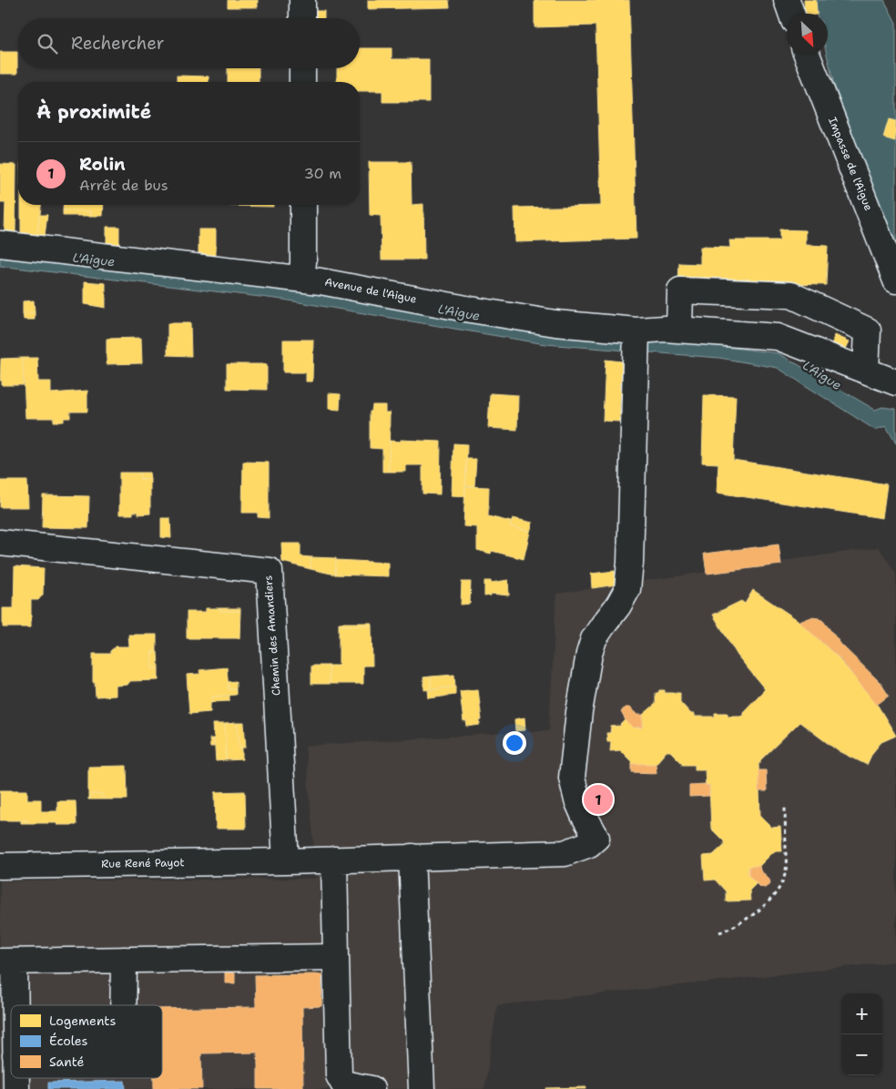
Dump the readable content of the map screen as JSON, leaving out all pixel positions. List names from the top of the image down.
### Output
{
  "streets": {
    "street": [
      "Impasse de l'Aigue",
      "Avenue de l'Aigue",
      "Chemin des Amandiers",
      "Rue René Payot"
    ]
  },
  "crossings": [
    ["Avenue de l'Aigue", "Rue René Payot"],
    ["Chemin des Amandiers", "Rue René Payot"]
  ],
  "water": ["L'Aigue"],
  "legend": ["Logements", "Écoles", "Santé"],
  "north": "bottom right",
  "page": {
    "search": "Rechercher",
    "heading": "À proximité",
    "list": [
      {
        "mark": "1",
        "name": "Rolin",
        "note": "Arrêt de bus",
        "value": "30 m"
      }
    ],
    "pins": "1",
    "map_buttons": ["+", "−"]
  }
}
